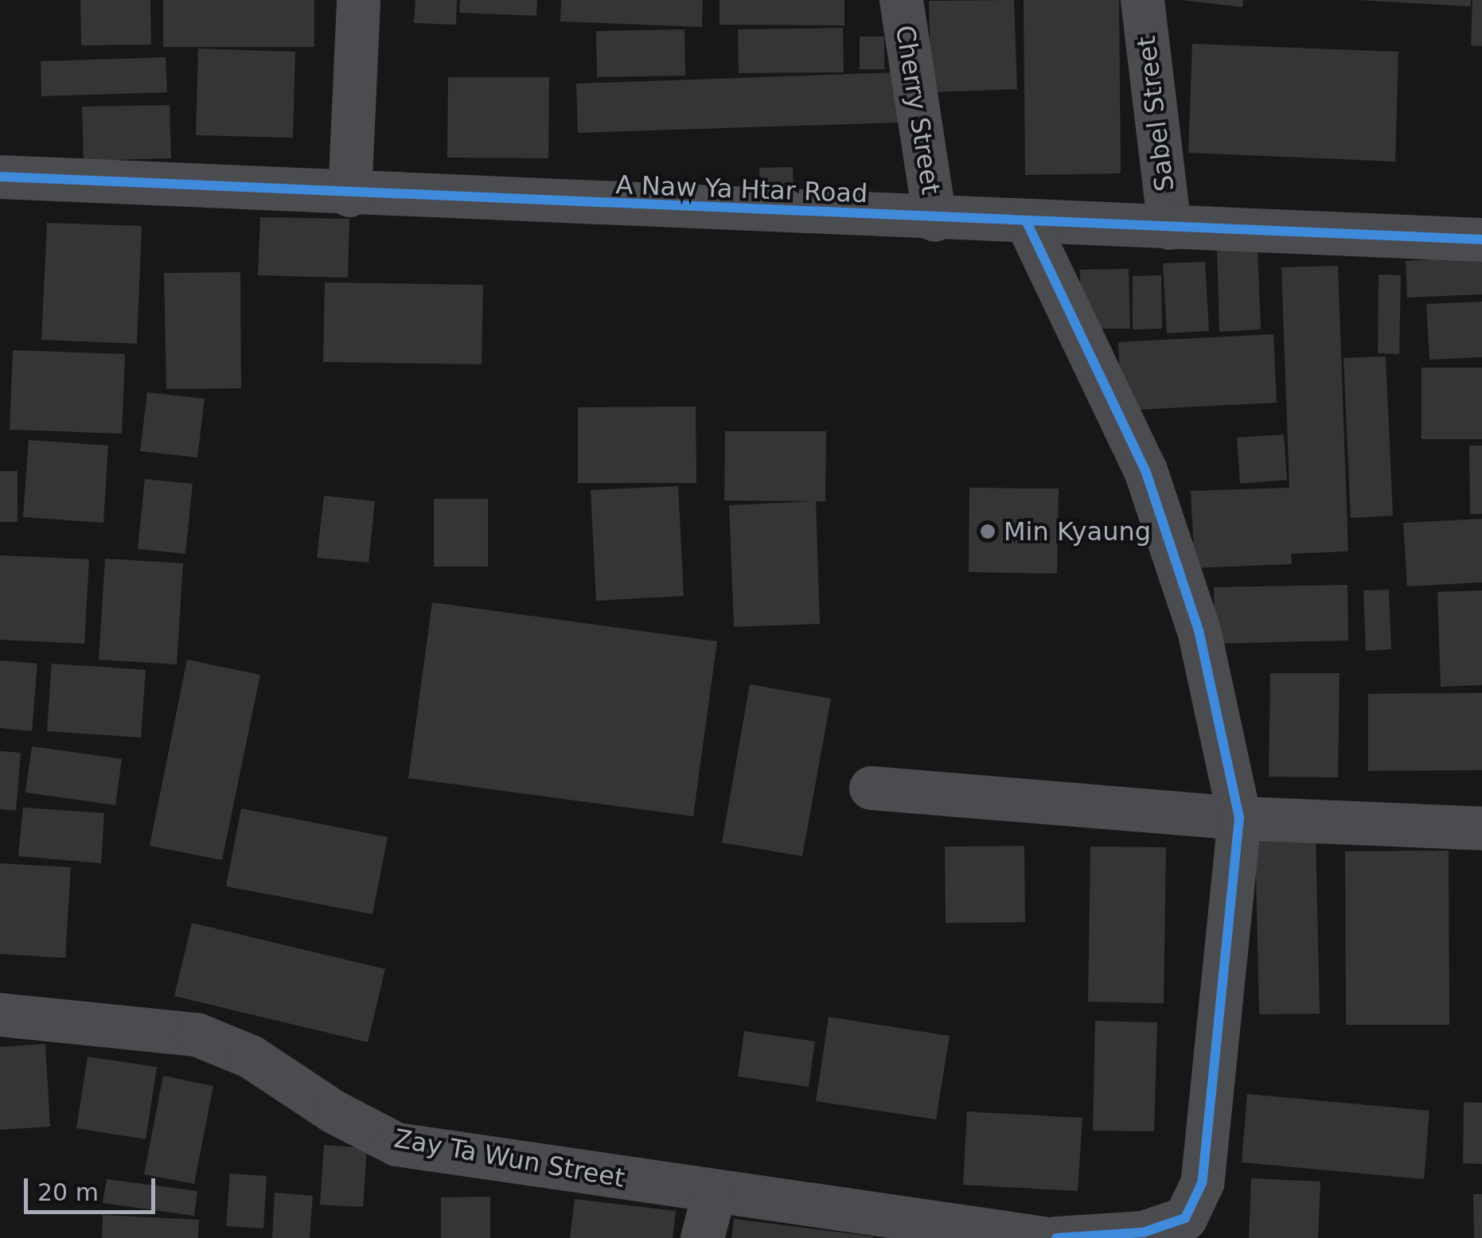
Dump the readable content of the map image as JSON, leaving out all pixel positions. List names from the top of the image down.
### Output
{
  "streets": {
    "street": [
      "Cherry Street",
      "Sabel Street",
      "A Naw Ya Htar Road",
      "Zay Ta Wun Street"
    ]
  },
  "crossings": [
    ["Cherry Street", "A Naw Ya Htar Road"],
    ["Sabel Street", "A Naw Ya Htar Road"]
  ],
  "places": ["Min Kyaung"],
  "scale_bar": "20 m"
}
